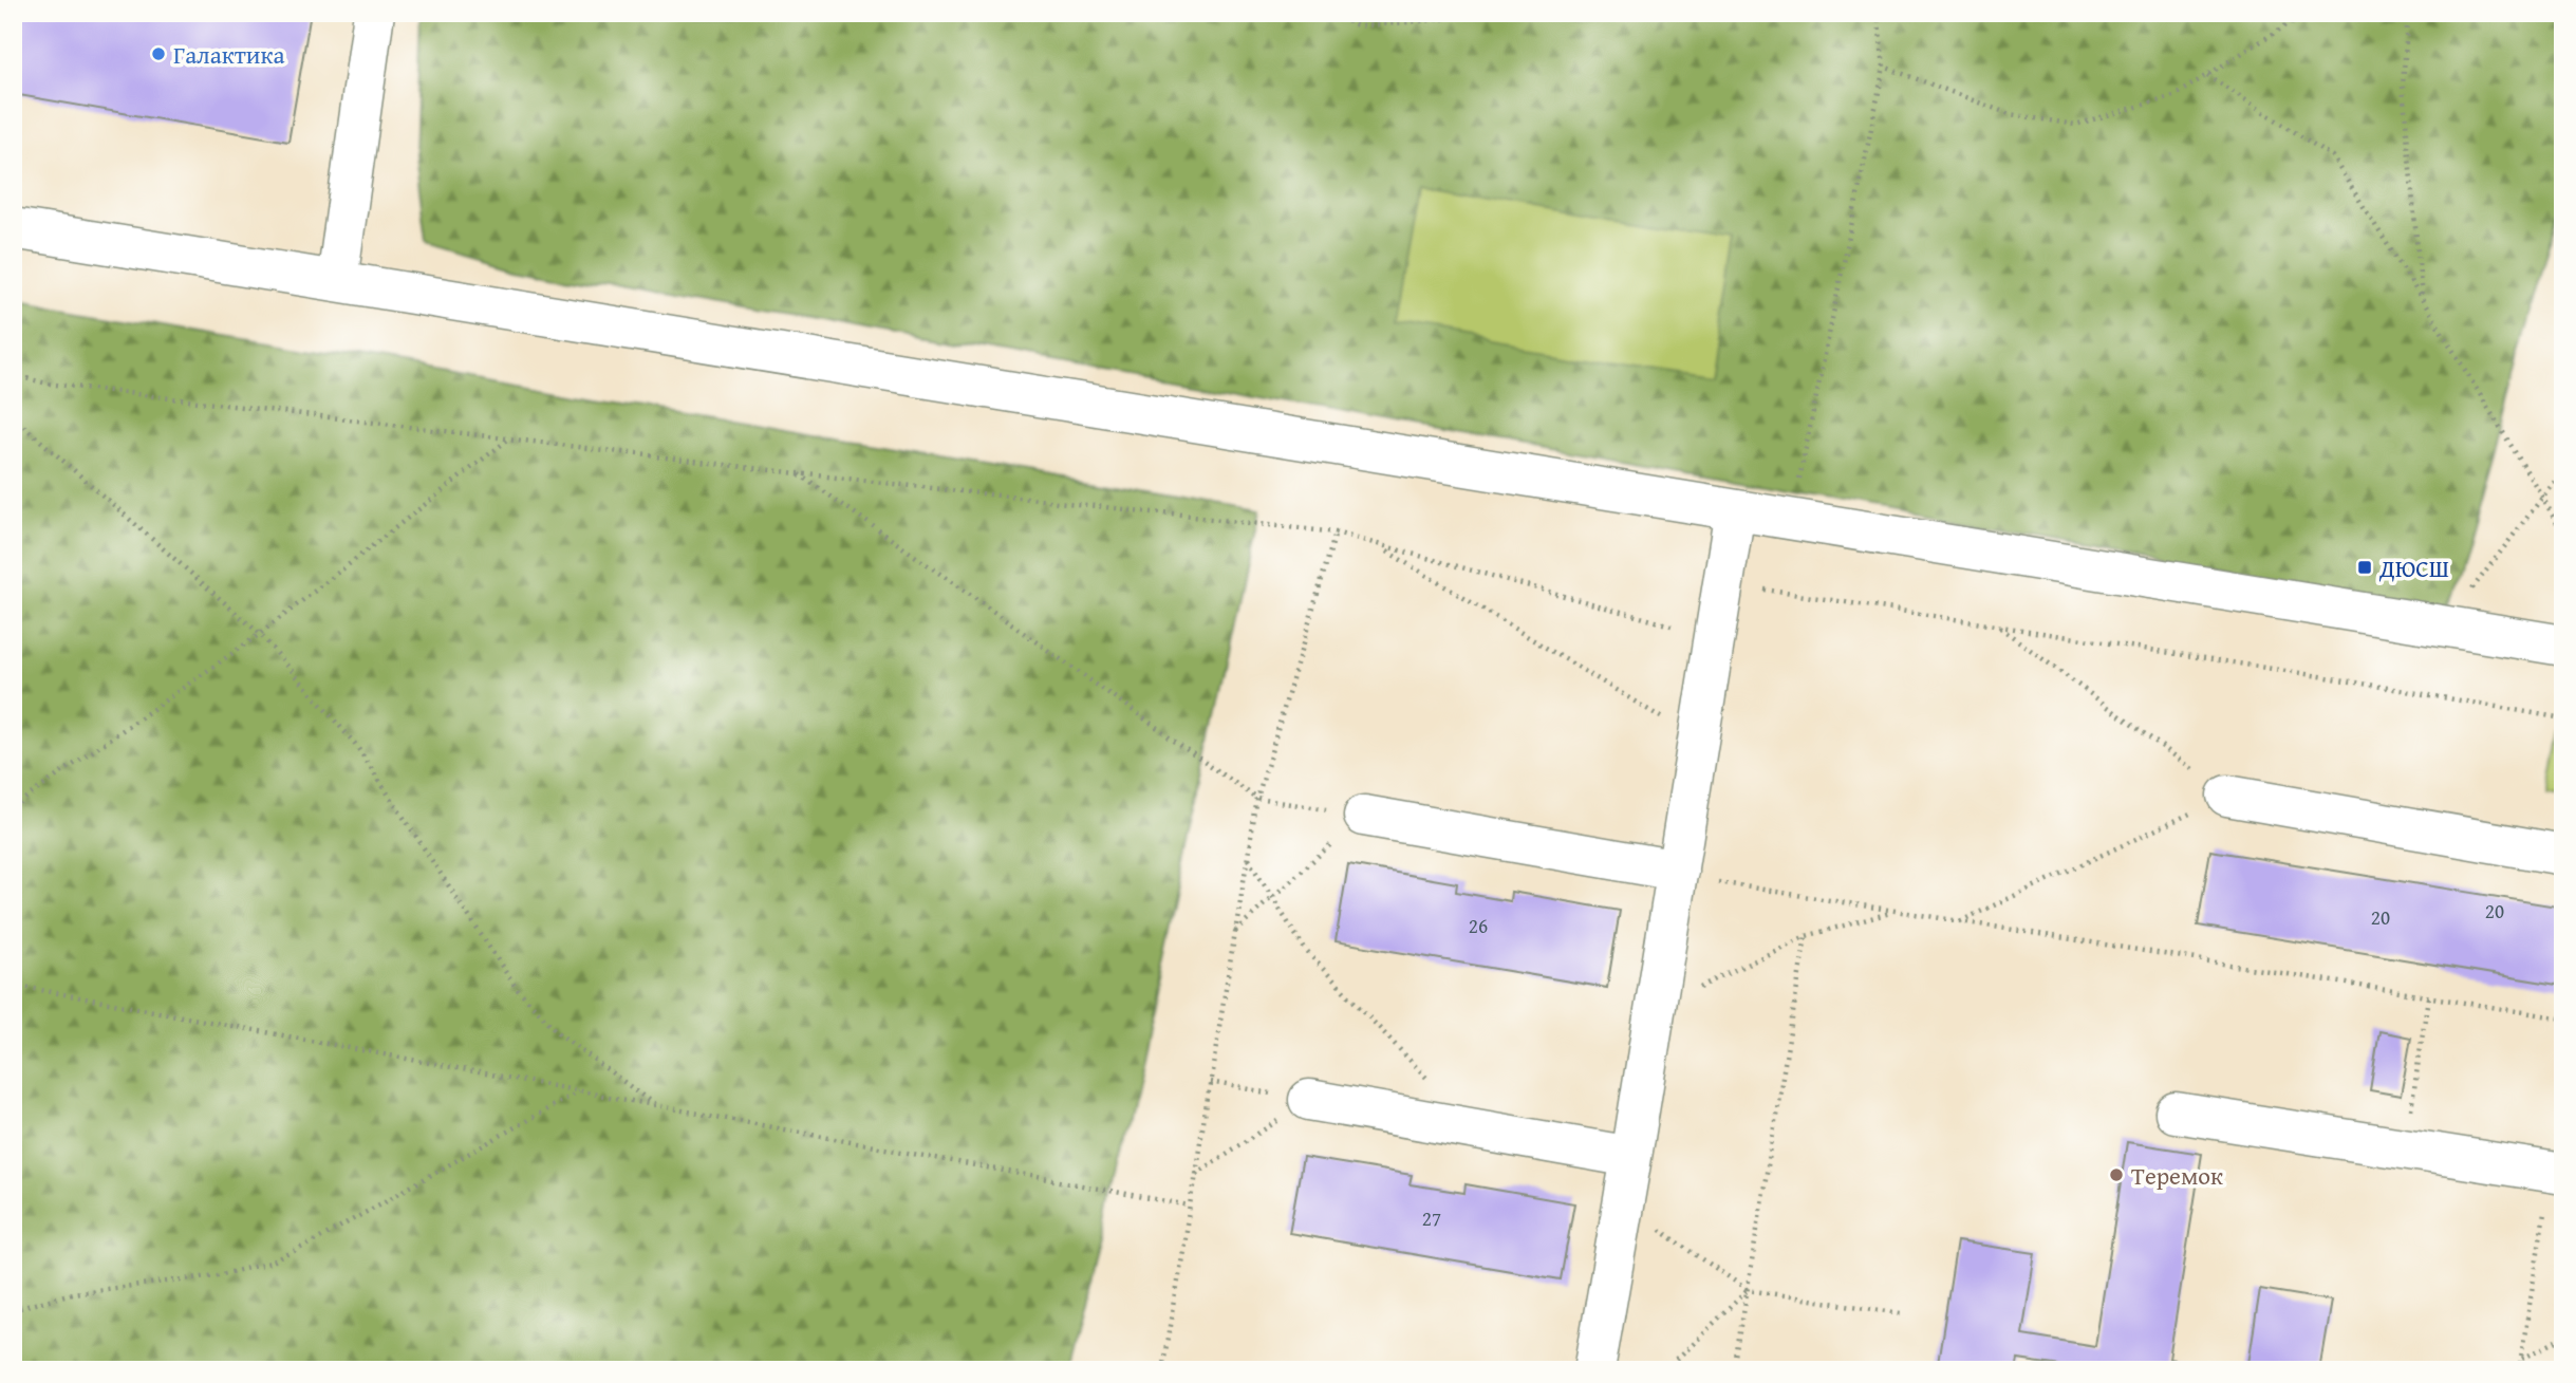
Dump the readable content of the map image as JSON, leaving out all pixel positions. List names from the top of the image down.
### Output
{
  "places": {
    "other": ["Галактика", "Теремок"],
    "transit": ["ДЮСШ"]
  },
  "house_numbers": [
    "20",
    "20",
    "26",
    "27"
  ]
}
